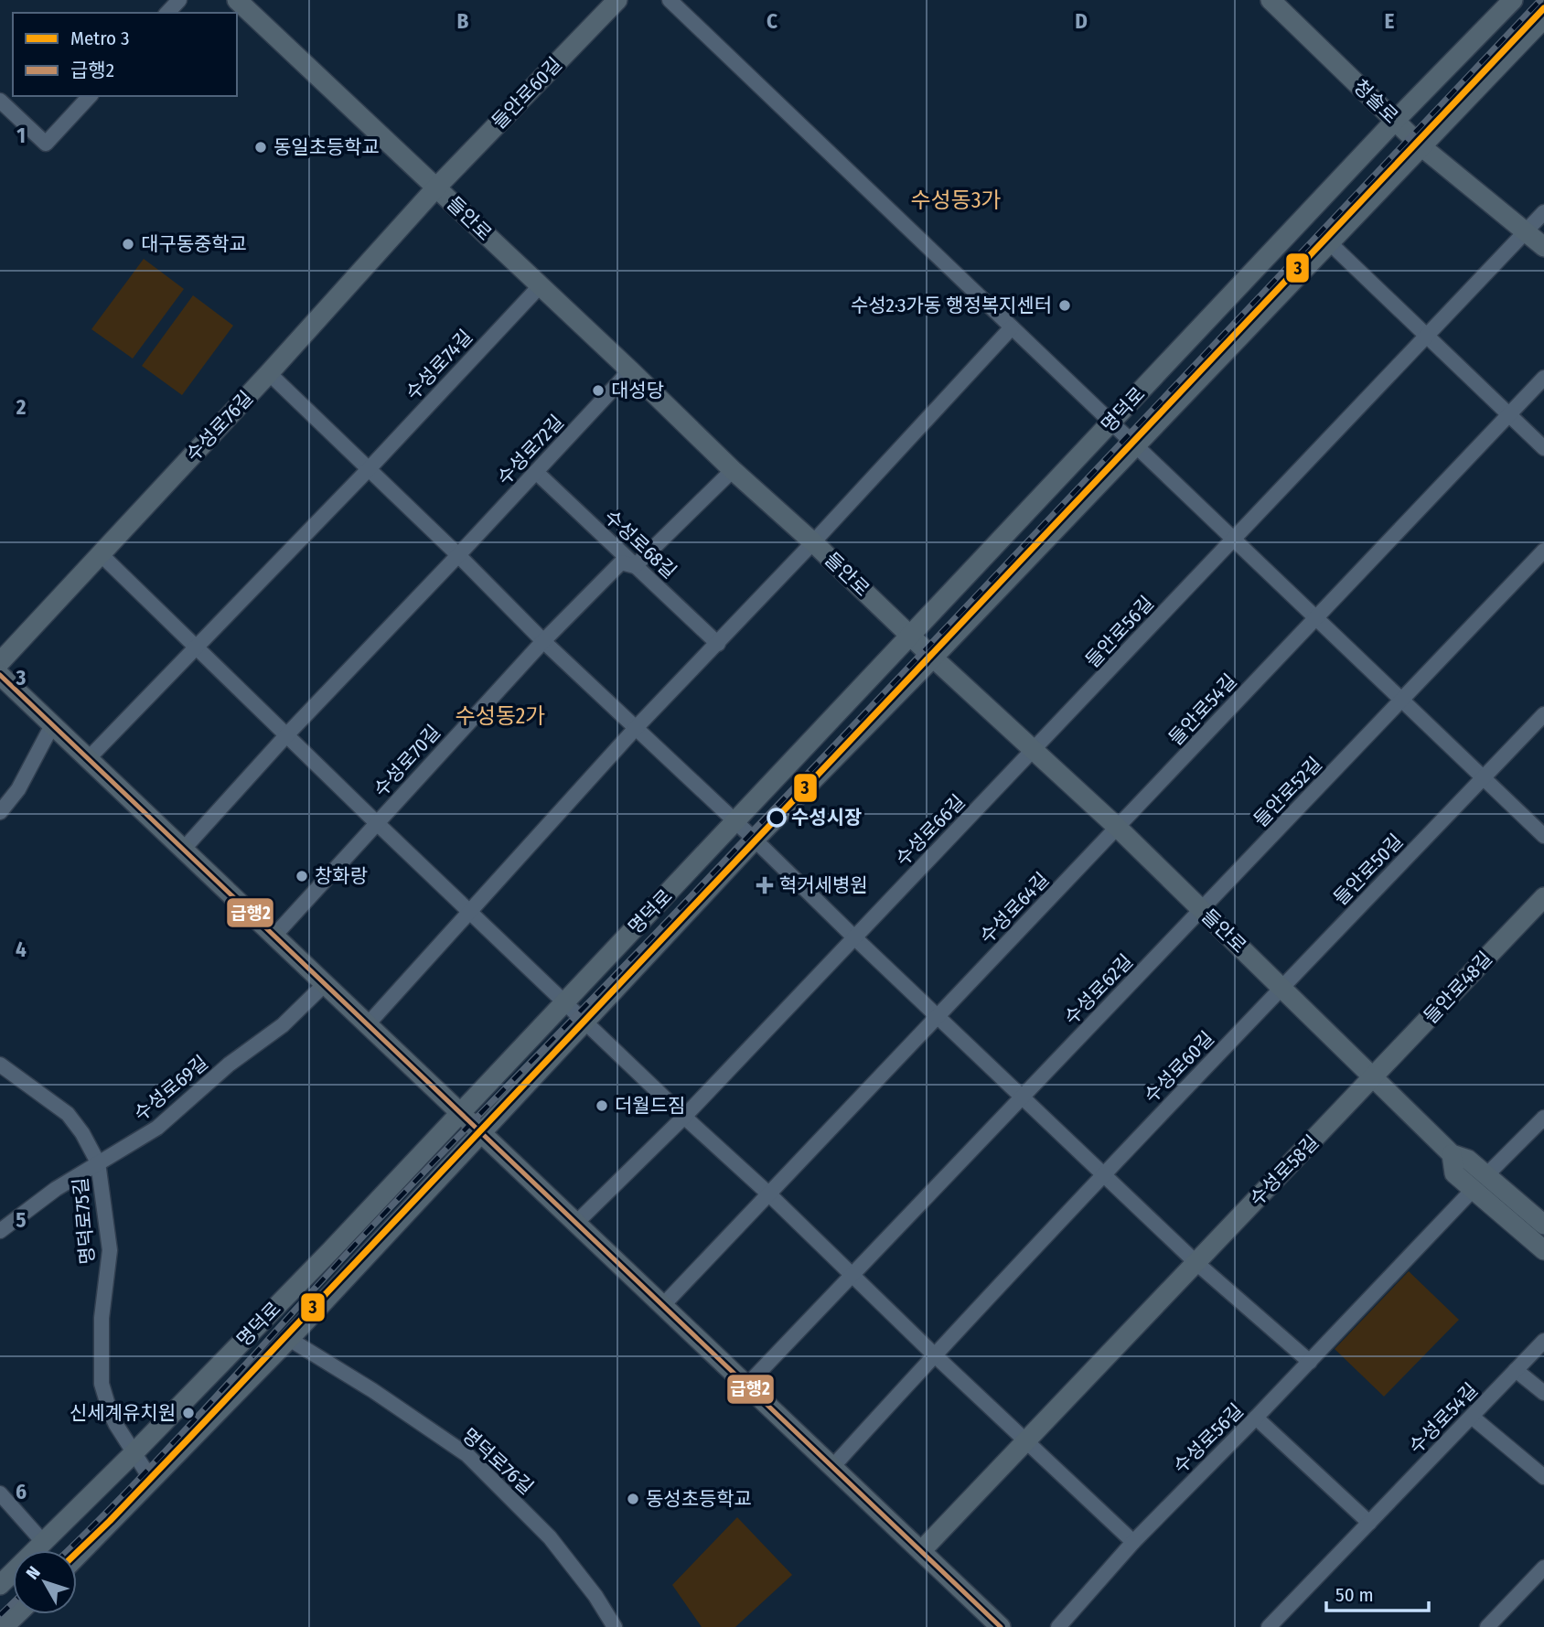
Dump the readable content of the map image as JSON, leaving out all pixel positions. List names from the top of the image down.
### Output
{
  "streets": {
    "main road": [
      "들안로60길",
      "청솔로",
      "들안로",
      "명덕로",
      "수성로76길",
      "들안로48길",
      "수성로58길"
    ],
    "street": [
      "수성로74길",
      "수성로72길",
      "수성로68길",
      "들안로56길",
      "들안로54길",
      "수성로70길",
      "들안로52길",
      "수성로66길",
      "들안로50길",
      "수성로64길",
      "수성로62길",
      "수성로60길",
      "수성로69길",
      "명덕로75길",
      "수성로54길",
      "수성로56길",
      "명덕로76길"
    ]
  },
  "crossings": [
    ["들안로60길", "들안로"],
    ["들안로60길", "수성로76길"],
    ["청솔로", "명덕로"],
    ["청솔로", "들안로56길"],
    ["들안로", "수성로74길"],
    ["들안로", "명덕로"],
    ["들안로", "수성로76길"],
    ["들안로", "수성로72길"],
    ["들안로", "들안로56길"],
    ["들안로", "들안로54길"],
    ["들안로", "들안로52길"],
    ["들안로", "수성로66길"],
    ["들안로", "들안로50길"],
    ["들안로", "수성로64길"],
    ["들안로", "들안로48길"],
    ["들안로", "수성로62길"],
    ["들안로", "수성로60길"],
    ["들안로", "수성로58길"],
    ["들안로", "수성로56길"],
    ["명덕로", "명덕로75길"],
    ["명덕로", "명덕로76길"],
    ["수성로72길", "수성로68길"],
    ["수성로72길", "수성로70길"],
    ["수성로68길", "수성로70길"],
    ["들안로56길", "수성로66길"],
    ["들안로54길", "수성로64길"],
    ["들안로52길", "수성로62길"],
    ["들안로50길", "수성로60길"],
    ["들안로48길", "수성로58길"],
    ["수성로69길", "명덕로75길"]
  ],
  "districts": ["수성동3가", "수성동2가"],
  "places": {
    "other": [
      "동일초등학교",
      "대구동중학교",
      "수성2·3가동 행정복지센터",
      "대성당",
      "수성시장",
      "창화랑",
      "더월드짐",
      "신세계유치원",
      "동성초등학교"
    ],
    "health": ["혁거세병원"]
  },
  "lines": ["metro line 3", "transit line 급행2"],
  "legend": ["Metro 3", "급행2"],
  "scale_bar": "50 m",
  "north": "top left",
  "grid": {
    "columns": [
      "B",
      "C",
      "D",
      "E"
    ],
    "rows": [
      "1",
      "2",
      "3",
      "4",
      "5",
      "6"
    ]
  }
}
